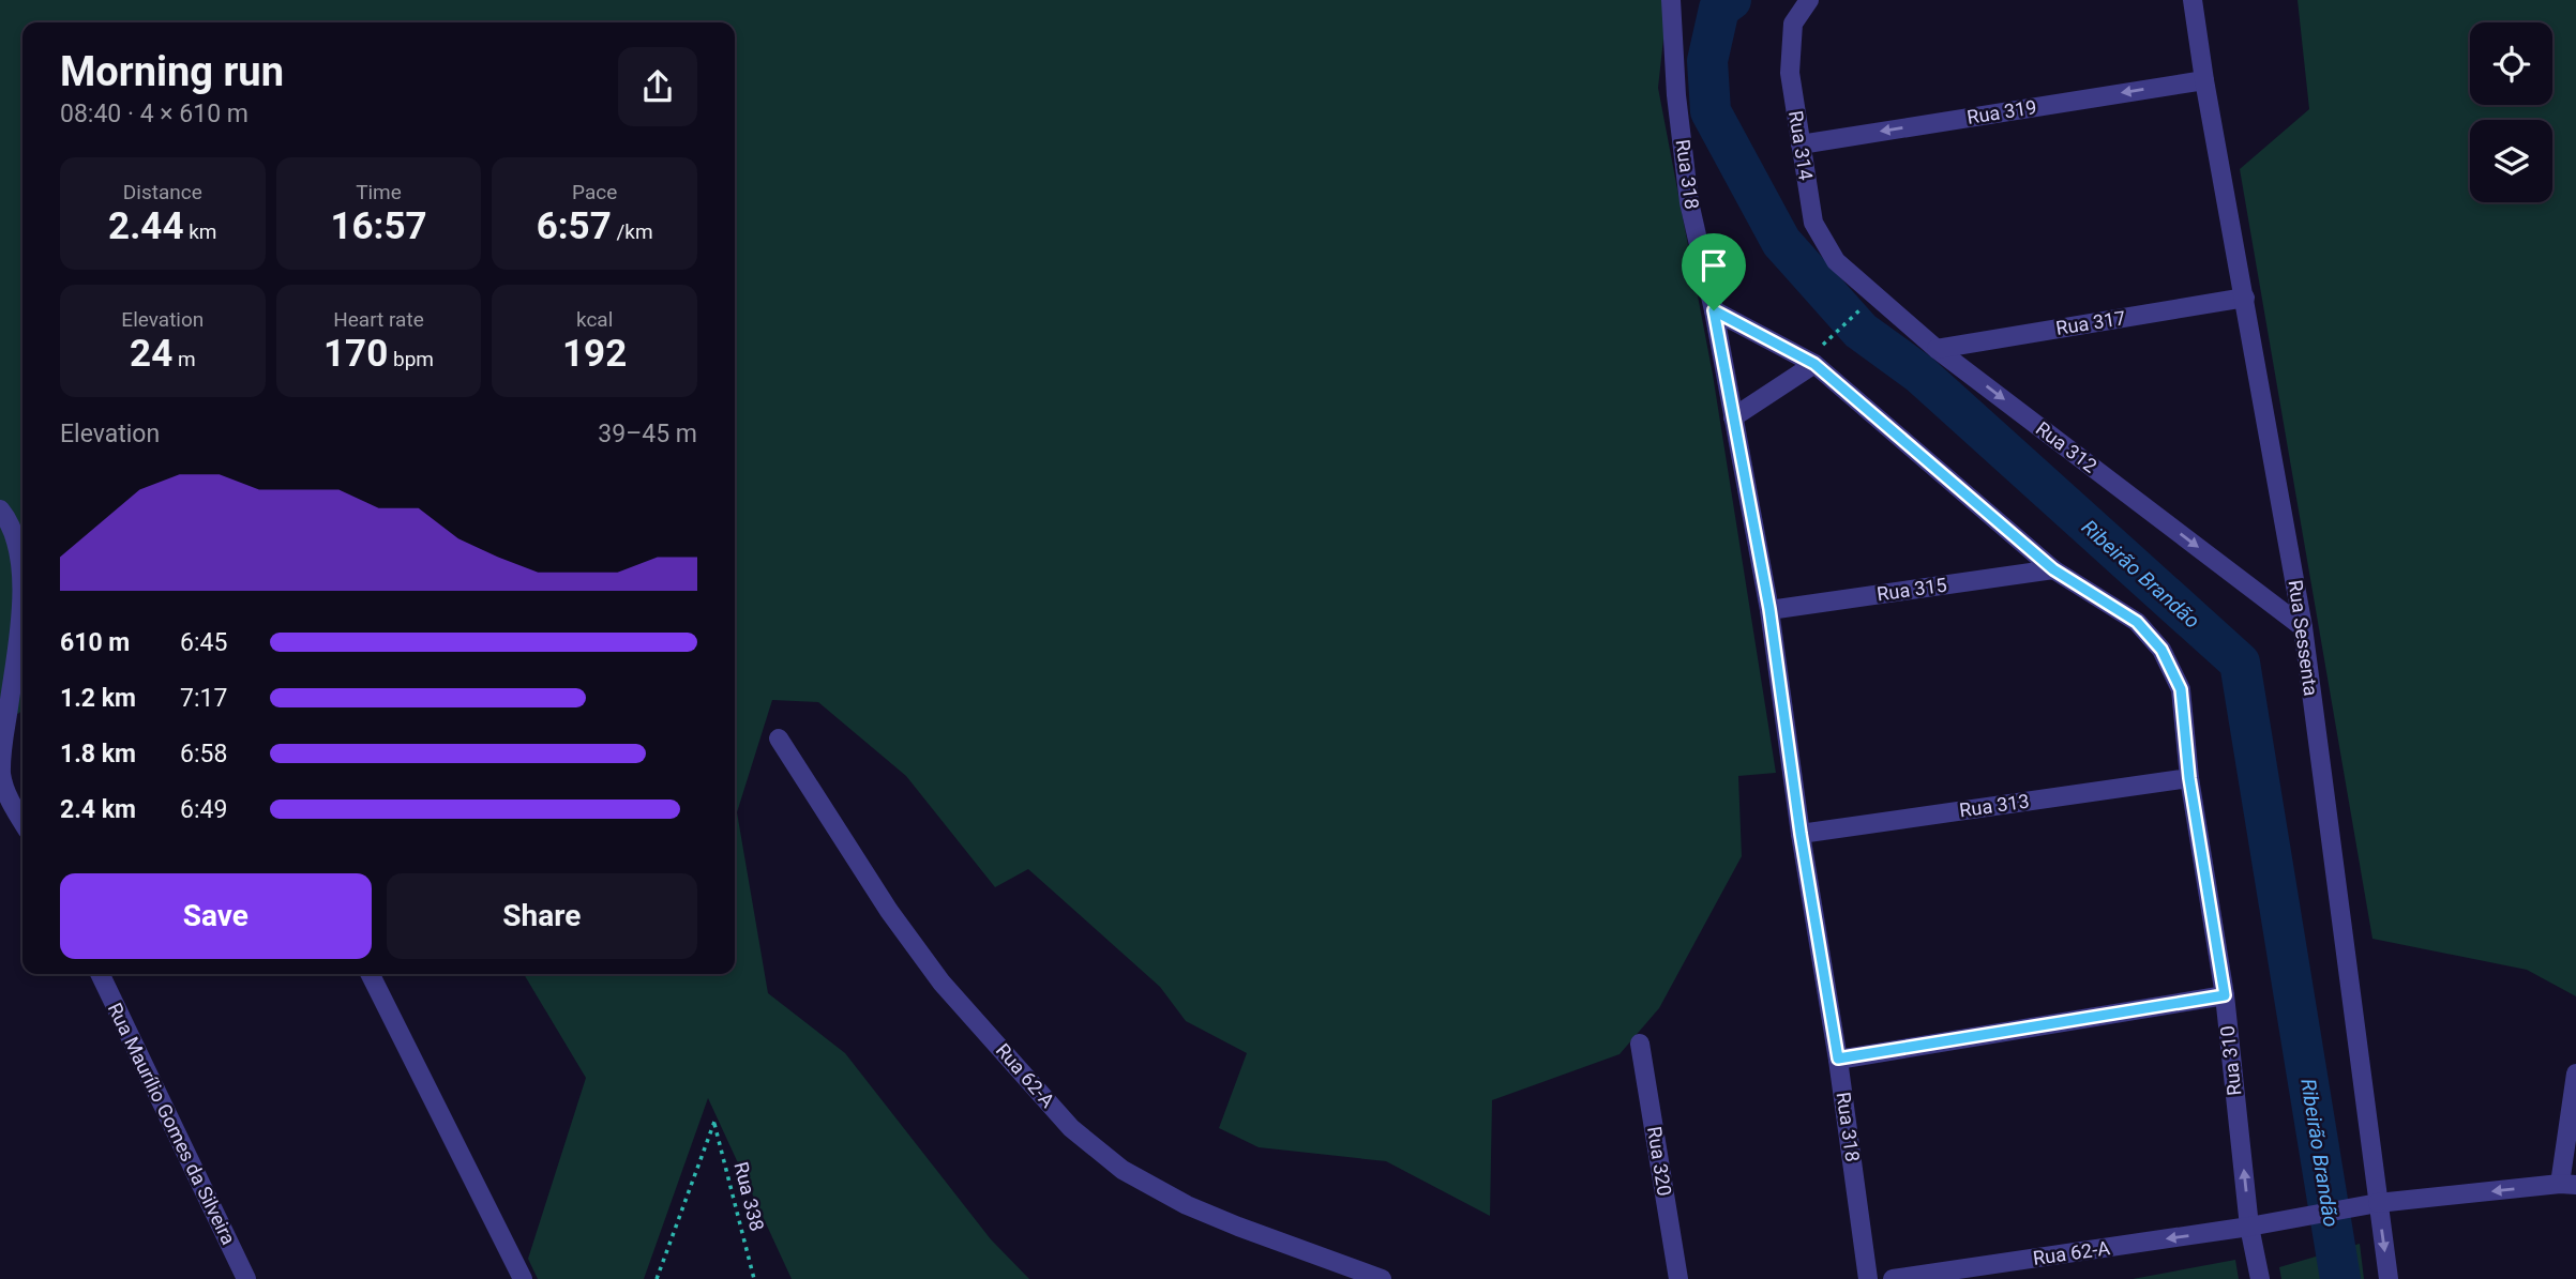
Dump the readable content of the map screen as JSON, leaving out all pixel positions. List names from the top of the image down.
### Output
{
  "streets": {
    "street": [
      "Rua 319",
      "Rua 314",
      "Rua 318",
      "Rua 317",
      "Rua 312",
      "Rua 315",
      "Rua Sessenta",
      "Rua 313",
      "Rua 310",
      "Rua 62-A",
      "Rua Maurílio Gomes da Silveira",
      "Rua 320"
    ],
    "path": ["Rua 338"]
  },
  "crossings": [
    ["Rua 319", "Rua 314"],
    ["Rua 319", "Rua Sessenta"],
    ["Rua 314", "Rua 312"],
    ["Rua 318", "Rua 315"],
    ["Rua 318", "Rua 313"],
    ["Rua 318", "Rua 310"],
    ["Rua 317", "Rua 312"],
    ["Rua 317", "Rua Sessenta"],
    ["Rua 312", "Rua Sessenta"],
    ["Rua 315", "Rua 310"],
    ["Rua Sessenta", "Rua 62-A"],
    ["Rua 313", "Rua 310"],
    ["Rua 310", "Rua 62-A"]
  ],
  "one_way": ["Rua 319", "Rua 312", "Rua 62-A"],
  "water": ["Ribeirão Brandão"],
  "page": {
    "heading": ["Morning run", "08:40 · 4 × 610 m"],
    "stats": [
      ["Distance", "2.44 km"],
      ["Time", "16:57"],
      ["Pace", "6:57 /km"],
      ["Elevation", "24 m"],
      ["Heart rate", "170 bpm"],
      ["kcal", "192"]
    ],
    "chart": ["Elevation", "39–45 m"],
    "list": [
      {
        "name": "610 m",
        "note": "6:45"
      },
      {
        "name": "1.2 km",
        "note": "7:17"
      },
      {
        "name": "1.8 km",
        "note": "6:58"
      },
      {
        "name": "2.4 km",
        "note": "6:49"
      }
    ],
    "buttons": ["Save", "Share"]
  }
}
